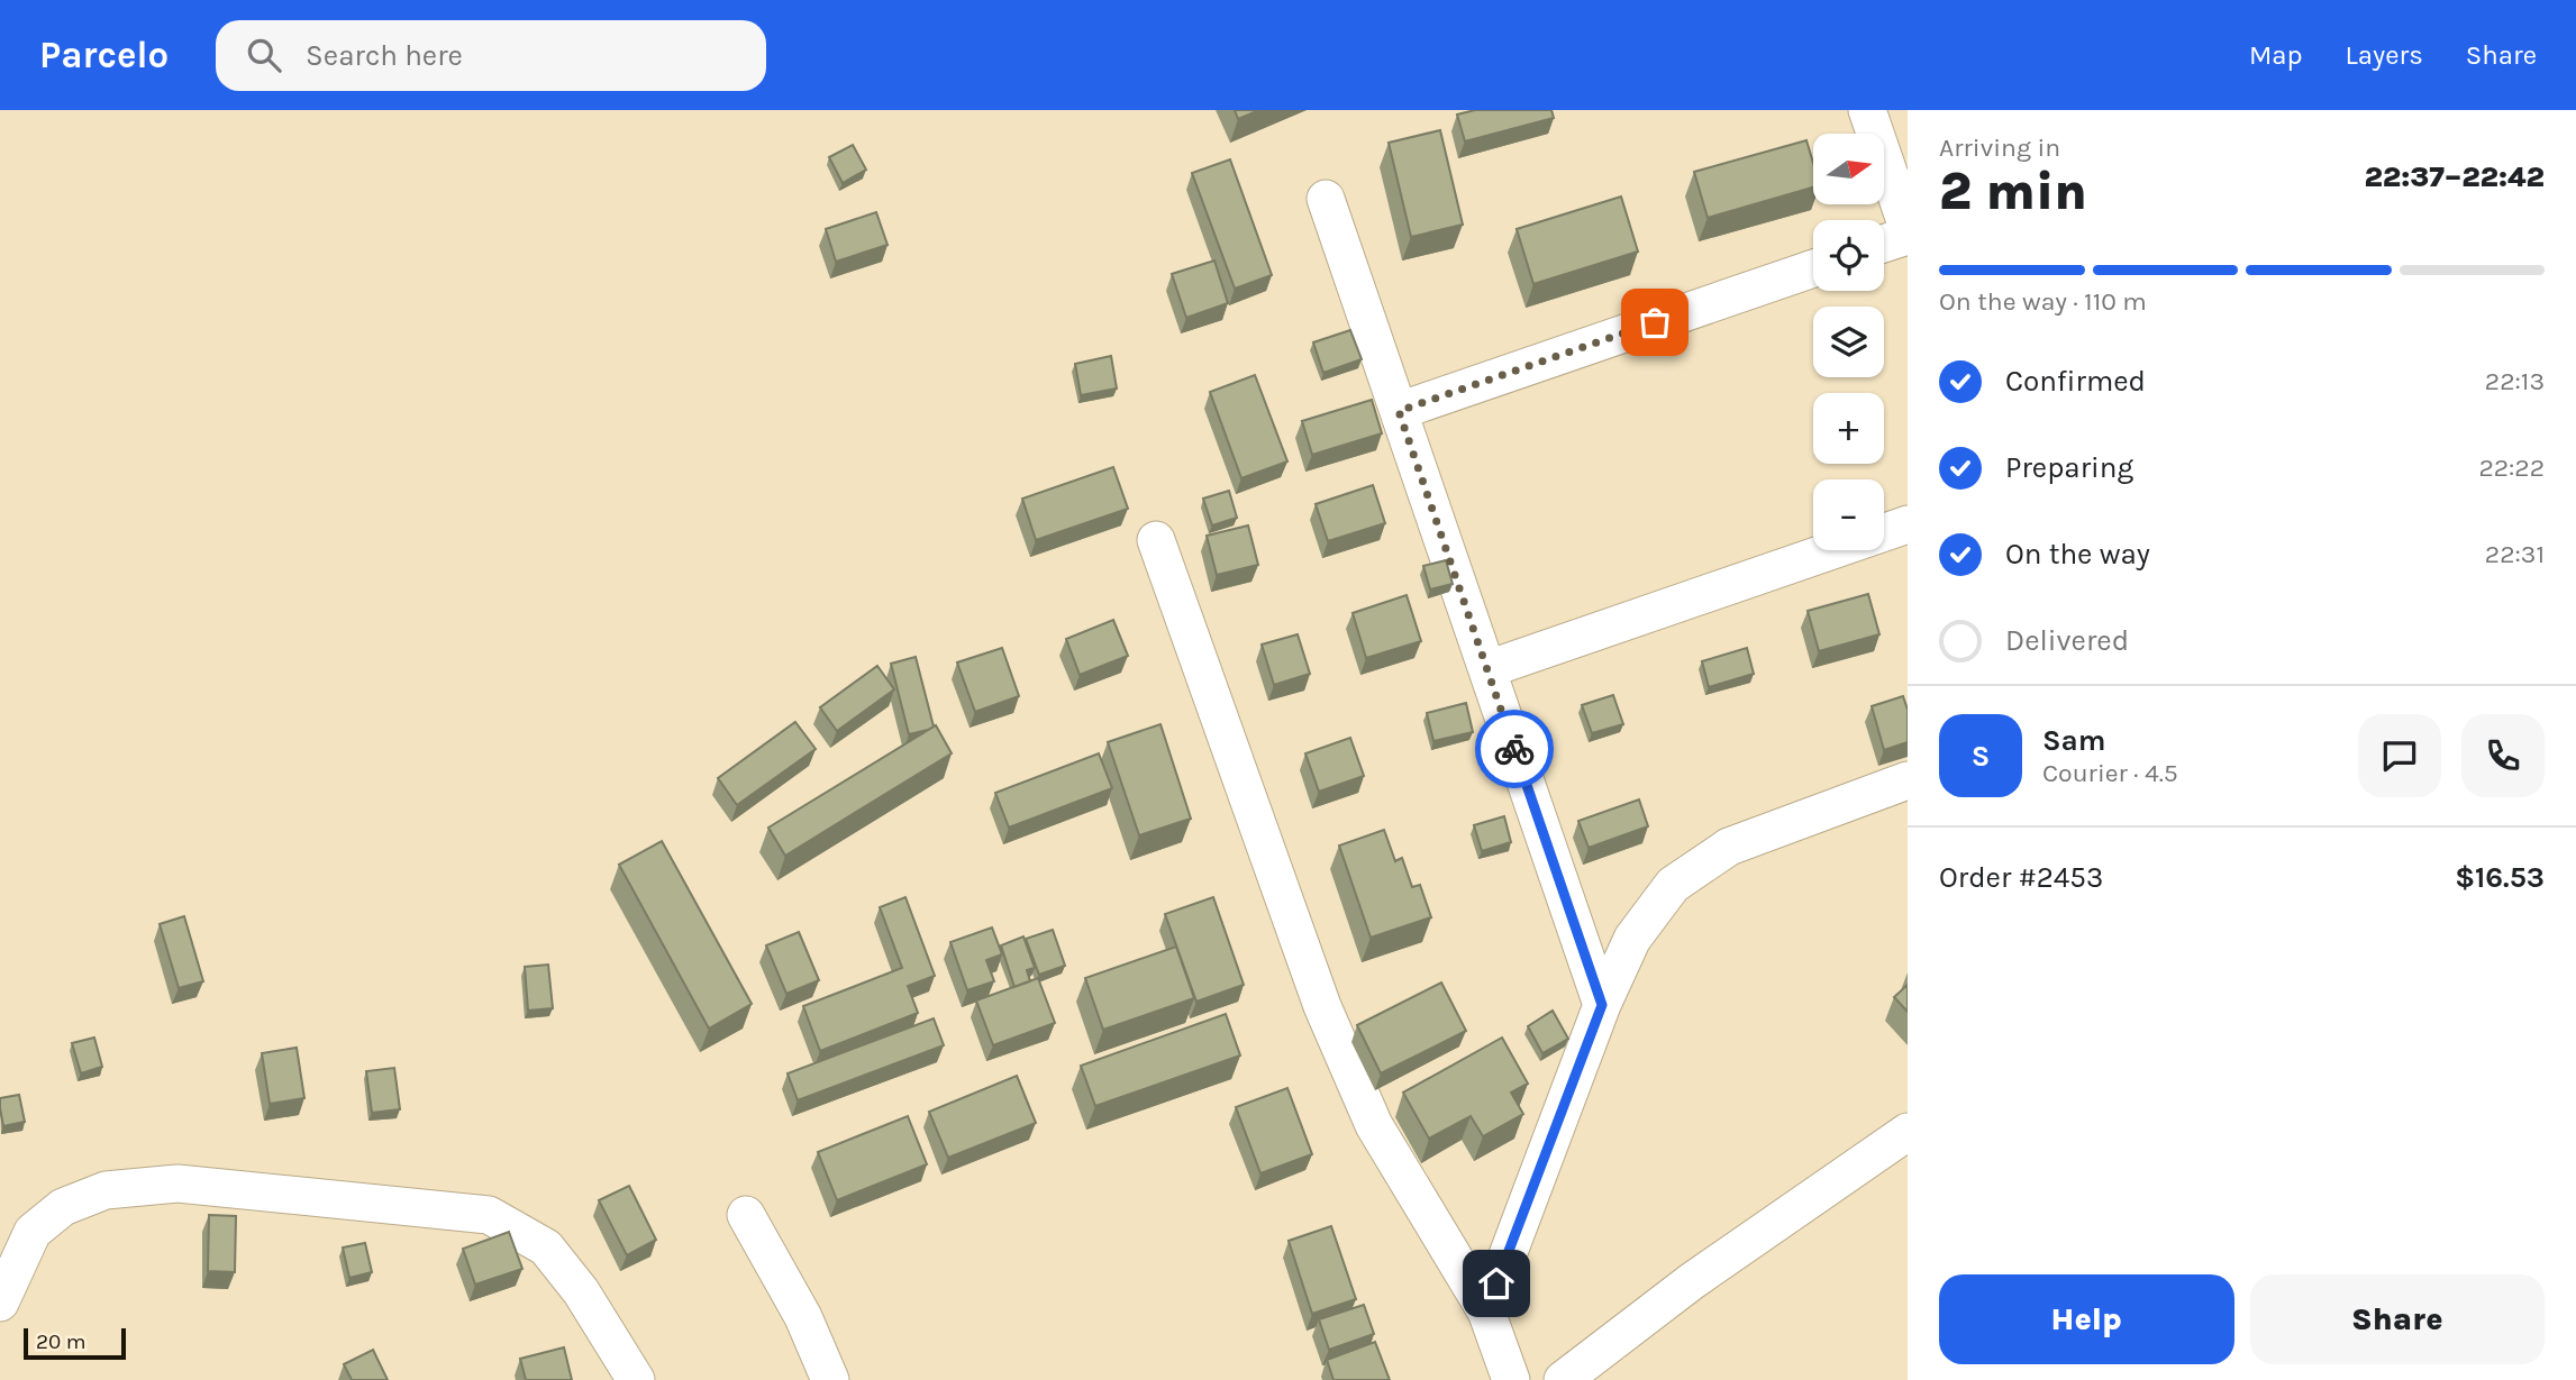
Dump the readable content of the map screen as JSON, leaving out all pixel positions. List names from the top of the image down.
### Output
{
  "scale_bar": "20 m",
  "north": "right",
  "page": {
    "header": "Parcelo",
    "search": "Search here",
    "nav": ["Map", "Layers", "Share"],
    "heading": ["2 min", "Arriving in", "22:37–22:42"],
    "panel": [
      "Sam",
      "Courier · 4.5",
      "Order #2453",
      "$16.53"
    ],
    "map_buttons": ["+", "−"],
    "bar": "On the way · 110 m",
    "list": [
      ["Confirmed", "22:13"],
      ["Preparing", "22:22"],
      ["On the way", "22:31"],
      "Delivered"
    ],
    "round": "S",
    "buttons": ["Help", "Share"],
    "scale": "20 m"
  }
}
